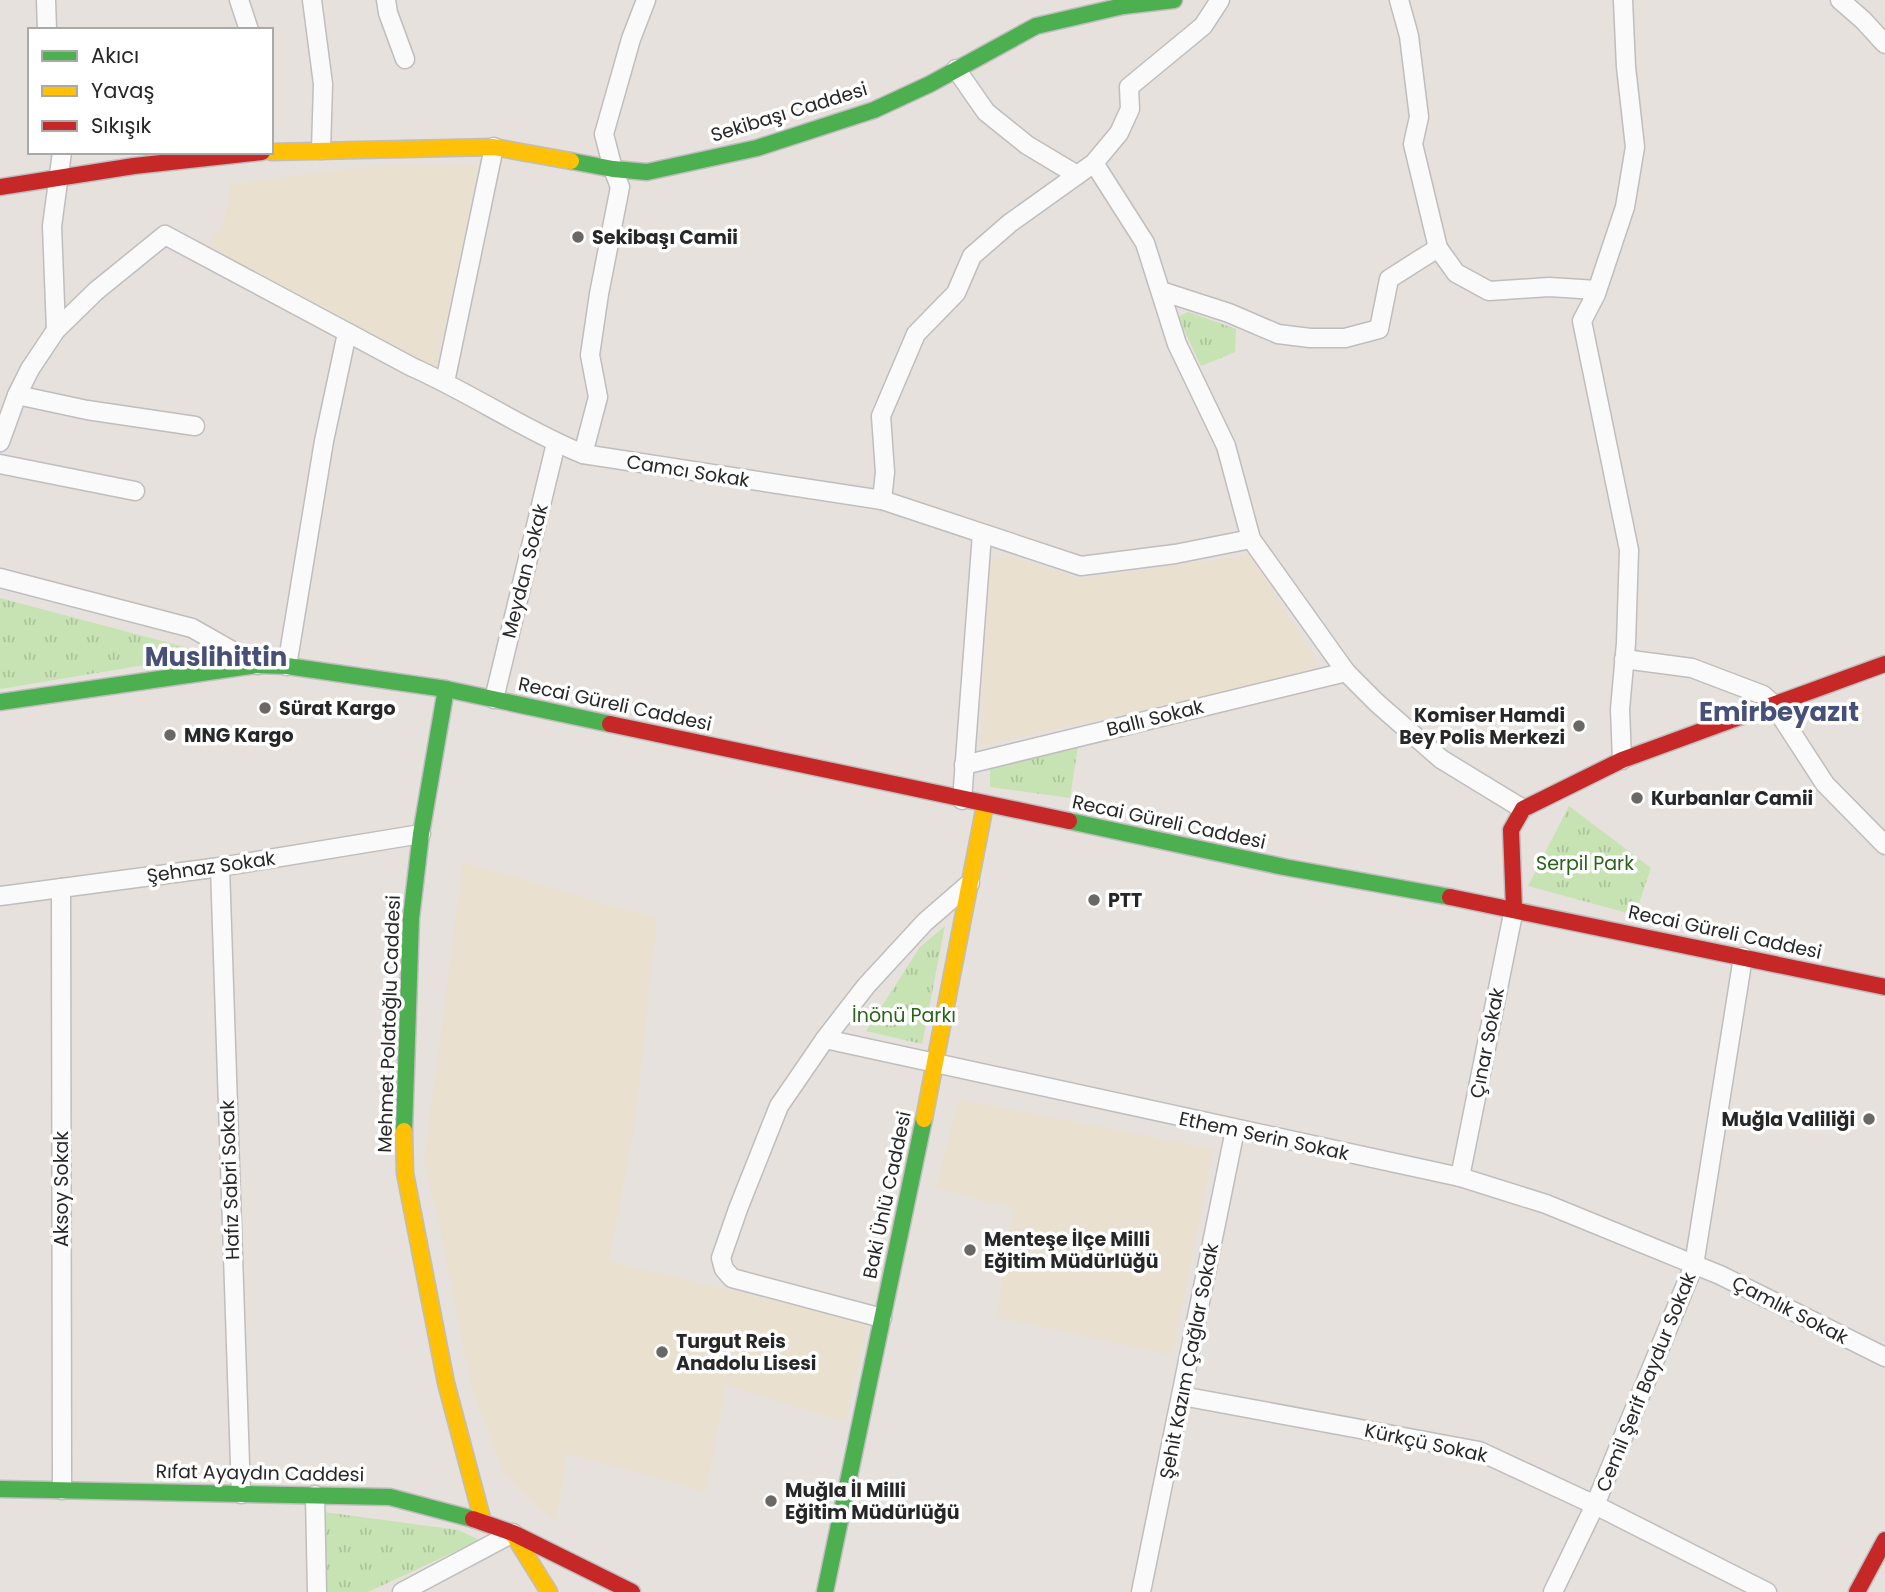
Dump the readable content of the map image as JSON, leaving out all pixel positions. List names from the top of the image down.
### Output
{
  "streets": {
    "street": [
      "Sekibaşı Caddesi",
      "Camcı Sokak",
      "Meydan Sokak",
      "Recai Güreli Caddesi",
      "Ballı Sokak",
      "Şehnaz Sokak",
      "Mehmet Polatoğlu Caddesi",
      "Çınar Sokak",
      "Ethem Serin Sokak",
      "Hafız Sabri Sokak",
      "Aksoy Sokak",
      "Baki Ünlü Caddesi",
      "Çamlık Sokak",
      "Şehit Kazım Çağlar Sokak",
      "Cemil Şerif Baydur Sokak",
      "Kürkçü Sokak",
      "Rıfat Ayaydın Caddesi"
    ]
  },
  "crossings": [
    ["Camcı Sokak", "Meydan Sokak"],
    ["Meydan Sokak", "Recai Güreli Caddesi"],
    ["Recai Güreli Caddesi", "Mehmet Polatoğlu Caddesi"],
    ["Recai Güreli Caddesi", "Çınar Sokak"],
    ["Recai Güreli Caddesi", "Baki Ünlü Caddesi"],
    ["Recai Güreli Caddesi", "Cemil Şerif Baydur Sokak"],
    ["Şehnaz Sokak", "Mehmet Polatoğlu Caddesi"],
    ["Şehnaz Sokak", "Hafız Sabri Sokak"],
    ["Şehnaz Sokak", "Aksoy Sokak"],
    ["Mehmet Polatoğlu Caddesi", "Rıfat Ayaydın Caddesi"],
    ["Çınar Sokak", "Ethem Serin Sokak"],
    ["Ethem Serin Sokak", "Baki Ünlü Caddesi"],
    ["Ethem Serin Sokak", "Çamlık Sokak"],
    ["Ethem Serin Sokak", "Şehit Kazım Çağlar Sokak"],
    ["Ethem Serin Sokak", "Cemil Şerif Baydur Sokak"],
    ["Hafız Sabri Sokak", "Rıfat Ayaydın Caddesi"],
    ["Aksoy Sokak", "Rıfat Ayaydın Caddesi"],
    ["Çamlık Sokak", "Cemil Şerif Baydur Sokak"],
    ["Şehit Kazım Çağlar Sokak", "Kürkçü Sokak"],
    ["Cemil Şerif Baydur Sokak", "Kürkçü Sokak"]
  ],
  "districts": ["Muslihittin", "Emirbeyazıt"],
  "parks": ["Serpil Park", "İnönü Parkı"],
  "places": [
    "Sekibaşı Camii",
    "Sürat Kargo",
    "Komiser Hamdi Bey Polis Merkezi",
    "MNG Kargo",
    "Kurbanlar Camii",
    "PTT",
    "Muğla Valiliği",
    "Menteşe İlçe Milli Eğitim Müdürlüğü",
    "Turgut Reis Anadolu Lisesi",
    "Muğla İl Milli Eğitim Müdürlüğü"
  ],
  "legend": ["Akıcı", "Yavaş", "Sıkışık"]
}
